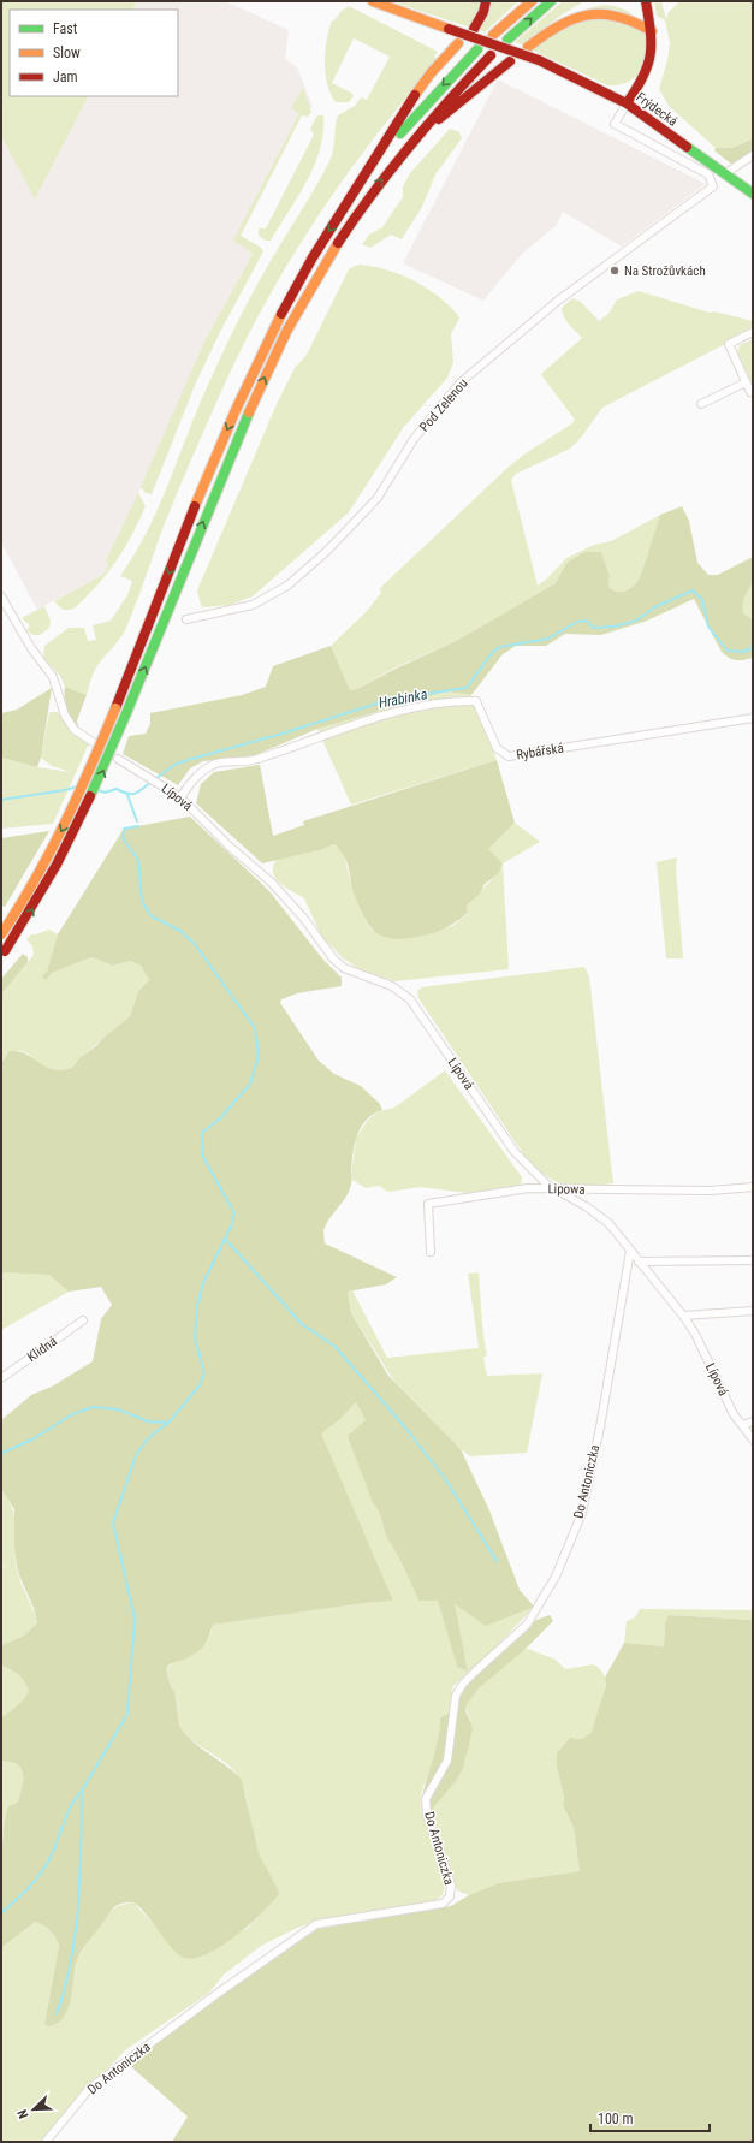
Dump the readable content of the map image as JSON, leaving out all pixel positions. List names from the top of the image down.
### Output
{
  "streets": {
    "main road": ["Frýdecká"],
    "street": [
      "Pod Zelenou",
      "Rybářská",
      "Lípová",
      "Lipowa",
      "Klidná",
      "Do Antoniczka"
    ]
  },
  "crossings": [
    ["Frýdecká", "Pod Zelenou"],
    ["Rybářská", "Lípová"],
    ["Lípová", "Lipowa"],
    ["Lípová", "Do Antoniczka"]
  ],
  "water": ["Hrabinka"],
  "places": ["Na Strožůvkách"],
  "legend": ["Fast", "Slow", "Jam"],
  "scale_bar": "100 m",
  "north": "bottom left"
}
